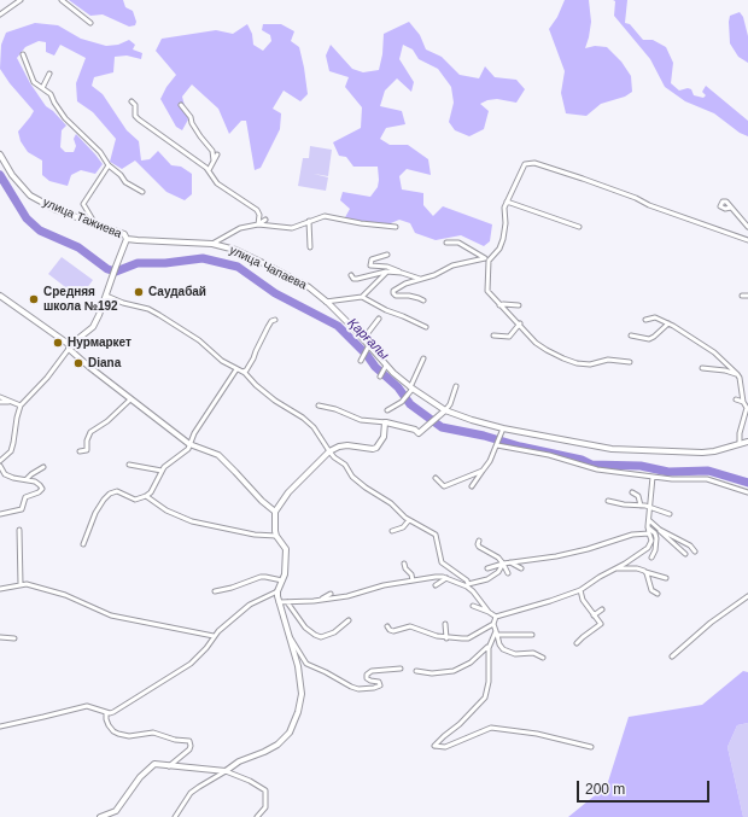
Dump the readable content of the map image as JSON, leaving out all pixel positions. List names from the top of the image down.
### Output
{
  "streets": {
    "street": ["улица Тажиева", "улица Чапаева"]
  },
  "crossings": [
    ["улица Тажиева", "улица Чапаева"]
  ],
  "water": ["Қарғалы"],
  "places": [
    "Саудабай",
    "Средняя школа №192",
    "Нурмаркет",
    "Diana"
  ],
  "scale_bar": "200 m"
}
